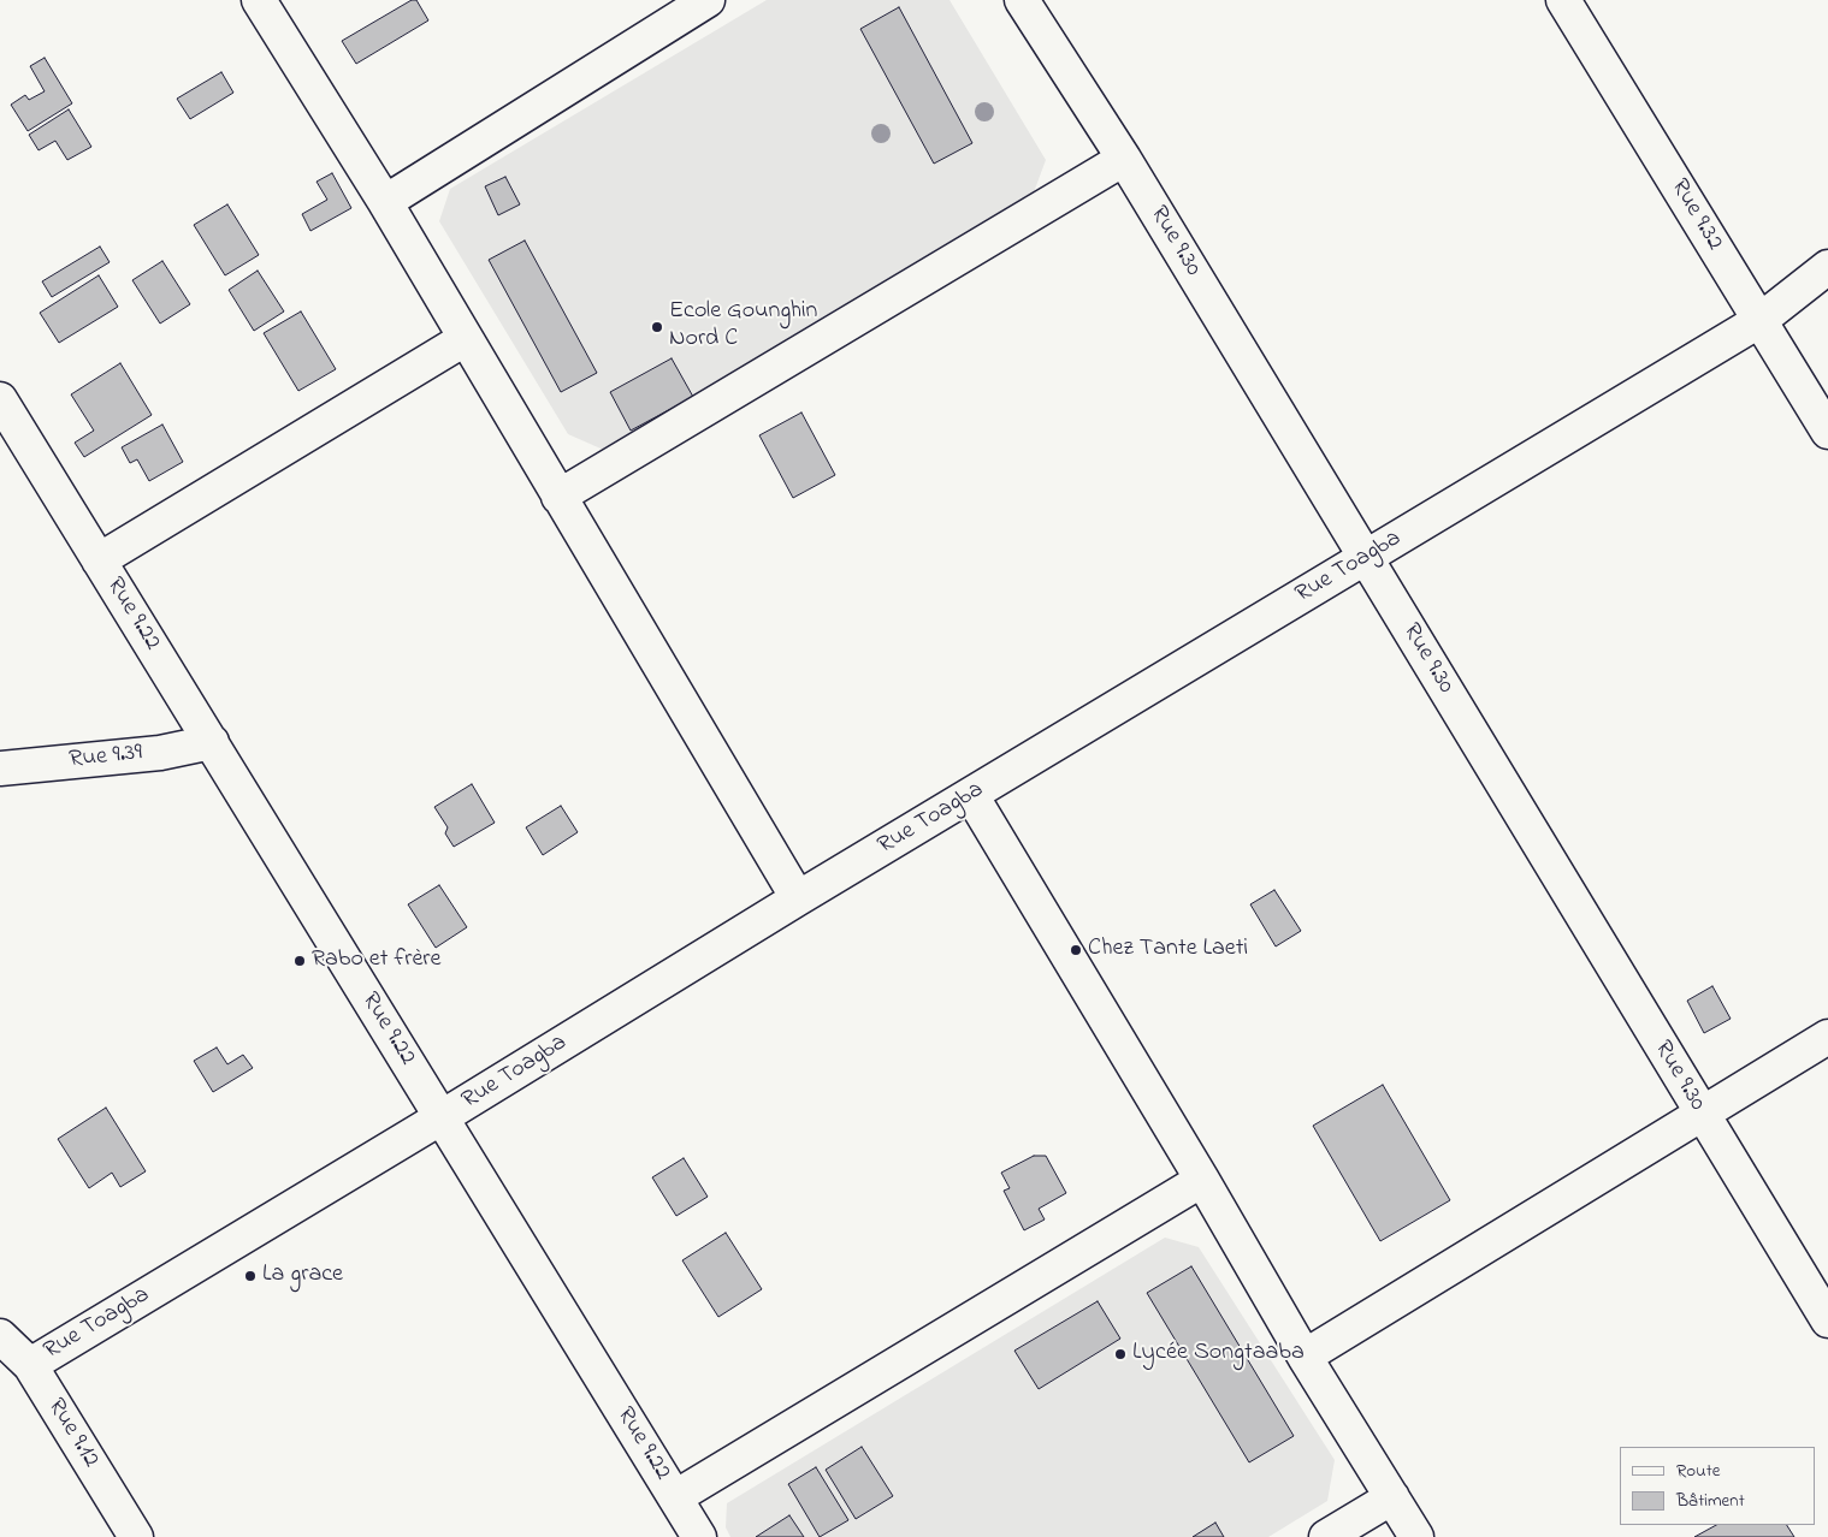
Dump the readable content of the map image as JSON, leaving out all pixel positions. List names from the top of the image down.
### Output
{
  "streets": {
    "street": [
      "Rue 9.32",
      "Rue 9.30",
      "Rue Toagba",
      "Rue 9.22",
      "Rue 9.39",
      "Rue 9.12"
    ]
  },
  "crossings": [
    ["Rue 9.32", "Rue Toagba"],
    ["Rue 9.30", "Rue Toagba"],
    ["Rue Toagba", "Rue 9.22"],
    ["Rue Toagba", "Rue 9.12"],
    ["Rue 9.22", "Rue 9.39"]
  ],
  "places": [
    "Ecole Gounghin Nord C",
    "Chez Tante Laeti",
    "Rabo et frère",
    "La grace",
    "Lycée Songtaaba"
  ],
  "legend": ["Route", "Bâtiment"]
}
